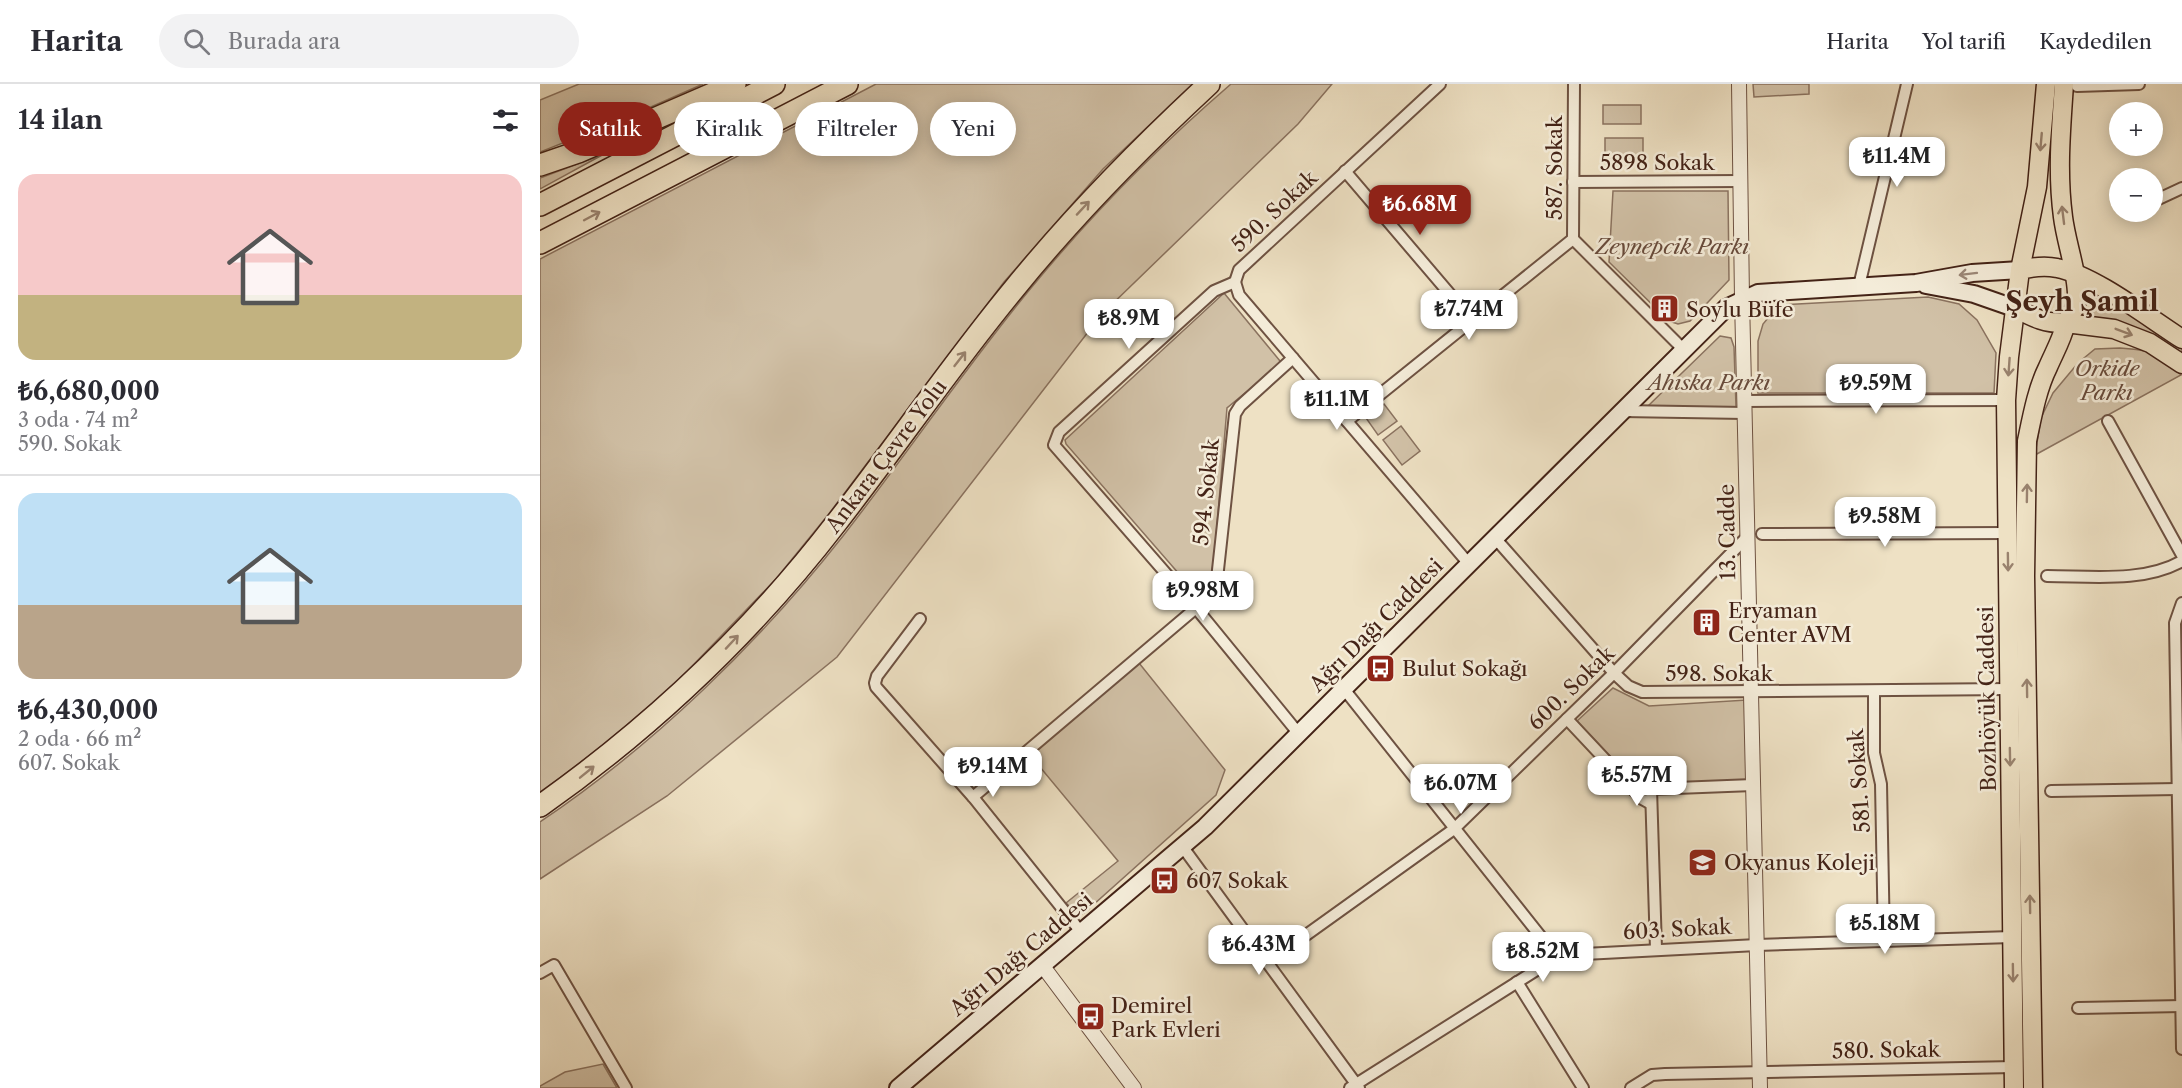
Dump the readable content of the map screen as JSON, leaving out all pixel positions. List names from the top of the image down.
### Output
{
  "streets": {
    "highway": ["Ankara Çevre Yolu"],
    "main road": ["Ağrı Dağı Caddesi", "Bozhöyük Caddesi"],
    "street": [
      "5898 Sokak",
      "587. Sokak",
      "590. Sokak",
      "594. Sokak",
      "13. Cadde",
      "598. Sokak",
      "600. Sokak",
      "581. Sokak",
      "603. Sokak",
      "580. Sokak"
    ]
  },
  "crossings": [
    ["5898 Sokak", "587. Sokak"],
    ["5898 Sokak", "13. Cadde"],
    ["587. Sokak", "Ağrı Dağı Caddesi"],
    ["13. Cadde", "Ağrı Dağı Caddesi"],
    ["13. Cadde", "598. Sokak"],
    ["13. Cadde", "600. Sokak"],
    ["13. Cadde", "603. Sokak"],
    ["13. Cadde", "580. Sokak"],
    ["Ağrı Dağı Caddesi", "598. Sokak"],
    ["Ağrı Dağı Caddesi", "Bozhöyük Caddesi"],
    ["598. Sokak", "600. Sokak"],
    ["598. Sokak", "Bozhöyük Caddesi"],
    ["598. Sokak", "581. Sokak"],
    ["Bozhöyük Caddesi", "603. Sokak"],
    ["Bozhöyük Caddesi", "580. Sokak"],
    ["581. Sokak", "603. Sokak"]
  ],
  "one_way": ["Ankara Çevre Yolu"],
  "districts": ["Şeyh Şamil"],
  "parks": ["Zeynepcik Parkı", "Orkide Parkı", "Ahıska Parkı"],
  "places": {
    "building": ["Soylu Büfe", "Eryaman Center AVM"],
    "bus stop": ["Bulut Sokağı", "607 Sokak", "Demirel Park Evleri"],
    "school or university": ["Okyanus Koleji"]
  },
  "page": {
    "header": "Harita",
    "search": "Burada ara",
    "nav": ["Harita", "Yol tarifi", "Kaydedilen"],
    "heading": "14 ilan",
    "map_buttons": ["+", "−"],
    "chip": [
      "Satılık",
      "Kiralık",
      "Filtreler",
      "Yeni"
    ],
    "price": [
      "₺11.4M",
      "₺6.68M",
      "₺7.74M",
      "₺8.9M",
      "₺9.59M",
      "₺11.1M",
      "₺9.58M",
      "₺9.98M",
      "₺9.14M",
      "₺5.57M",
      "₺6.07M",
      "₺5.18M",
      "₺6.43M",
      "₺8.52M"
    ],
    "list": [
      {
        "name": "₺6,680,000",
        "note": "3 oda · 74 m² · 590. Sokak"
      },
      {
        "name": "₺6,430,000",
        "note": "2 oda · 66 m² · 607. Sokak"
      }
    ]
  }
}
